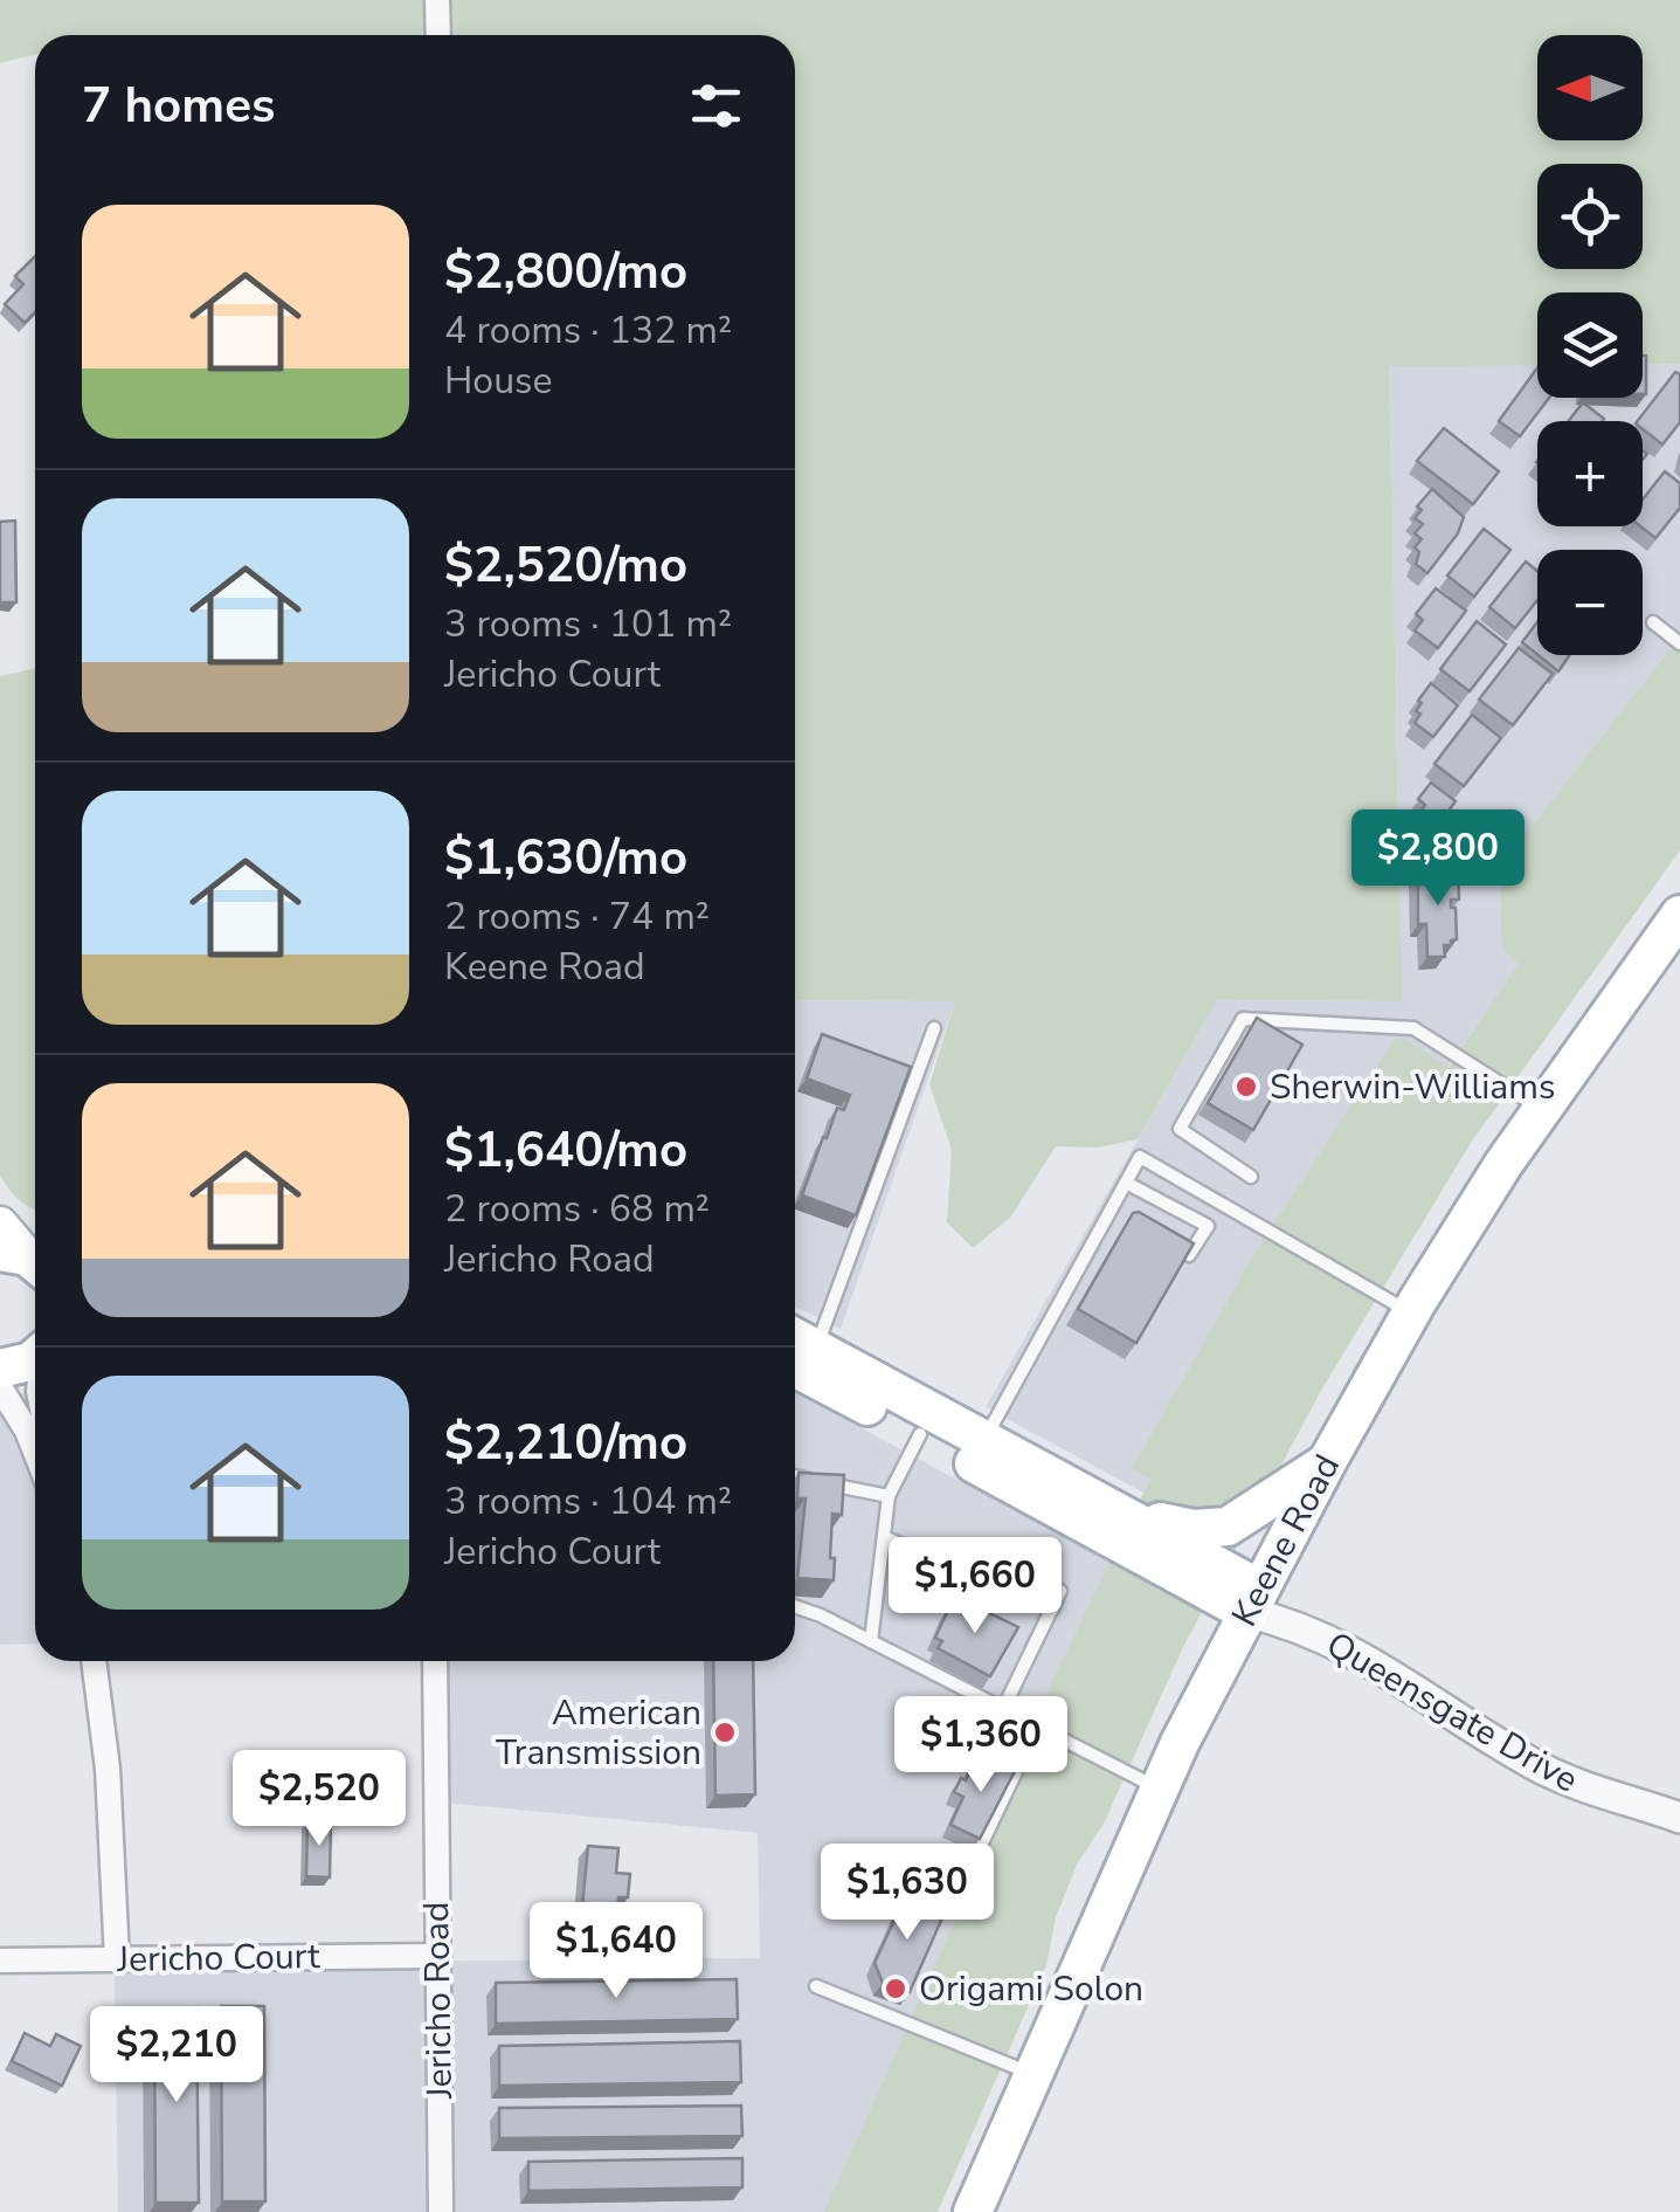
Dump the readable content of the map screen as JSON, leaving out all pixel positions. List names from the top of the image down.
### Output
{
  "streets": {
    "main road": ["Keene Road", "Queensgate Drive"],
    "street": ["Jericho Court", "Jericho Road"]
  },
  "crossings": [
    ["Keene Road", "Queensgate Drive"],
    ["Jericho Court", "Jericho Road"]
  ],
  "places": ["Sherwin-Williams", "American Transmission", "Origami Solon"],
  "north": "left",
  "page": {
    "map_buttons": ["+", "−"],
    "heading": "7 homes",
    "list": [
      {
        "name": "$2,800/mo",
        "note": "4 rooms · 132 m² · House"
      },
      {
        "name": "$2,520/mo",
        "note": "3 rooms · 101 m² · Jericho Court"
      },
      {
        "name": "$1,630/mo",
        "note": "2 rooms · 74 m² · Keene Road"
      },
      {
        "name": "$1,640/mo",
        "note": "2 rooms · 68 m² · Jericho Road"
      },
      {
        "name": "$2,210/mo",
        "note": "3 rooms · 104 m² · Jericho Court"
      }
    ],
    "price": [
      "$2,800",
      "$1,660",
      "$1,360",
      "$2,520",
      "$1,630",
      "$1,640",
      "$2,210"
    ]
  }
}
